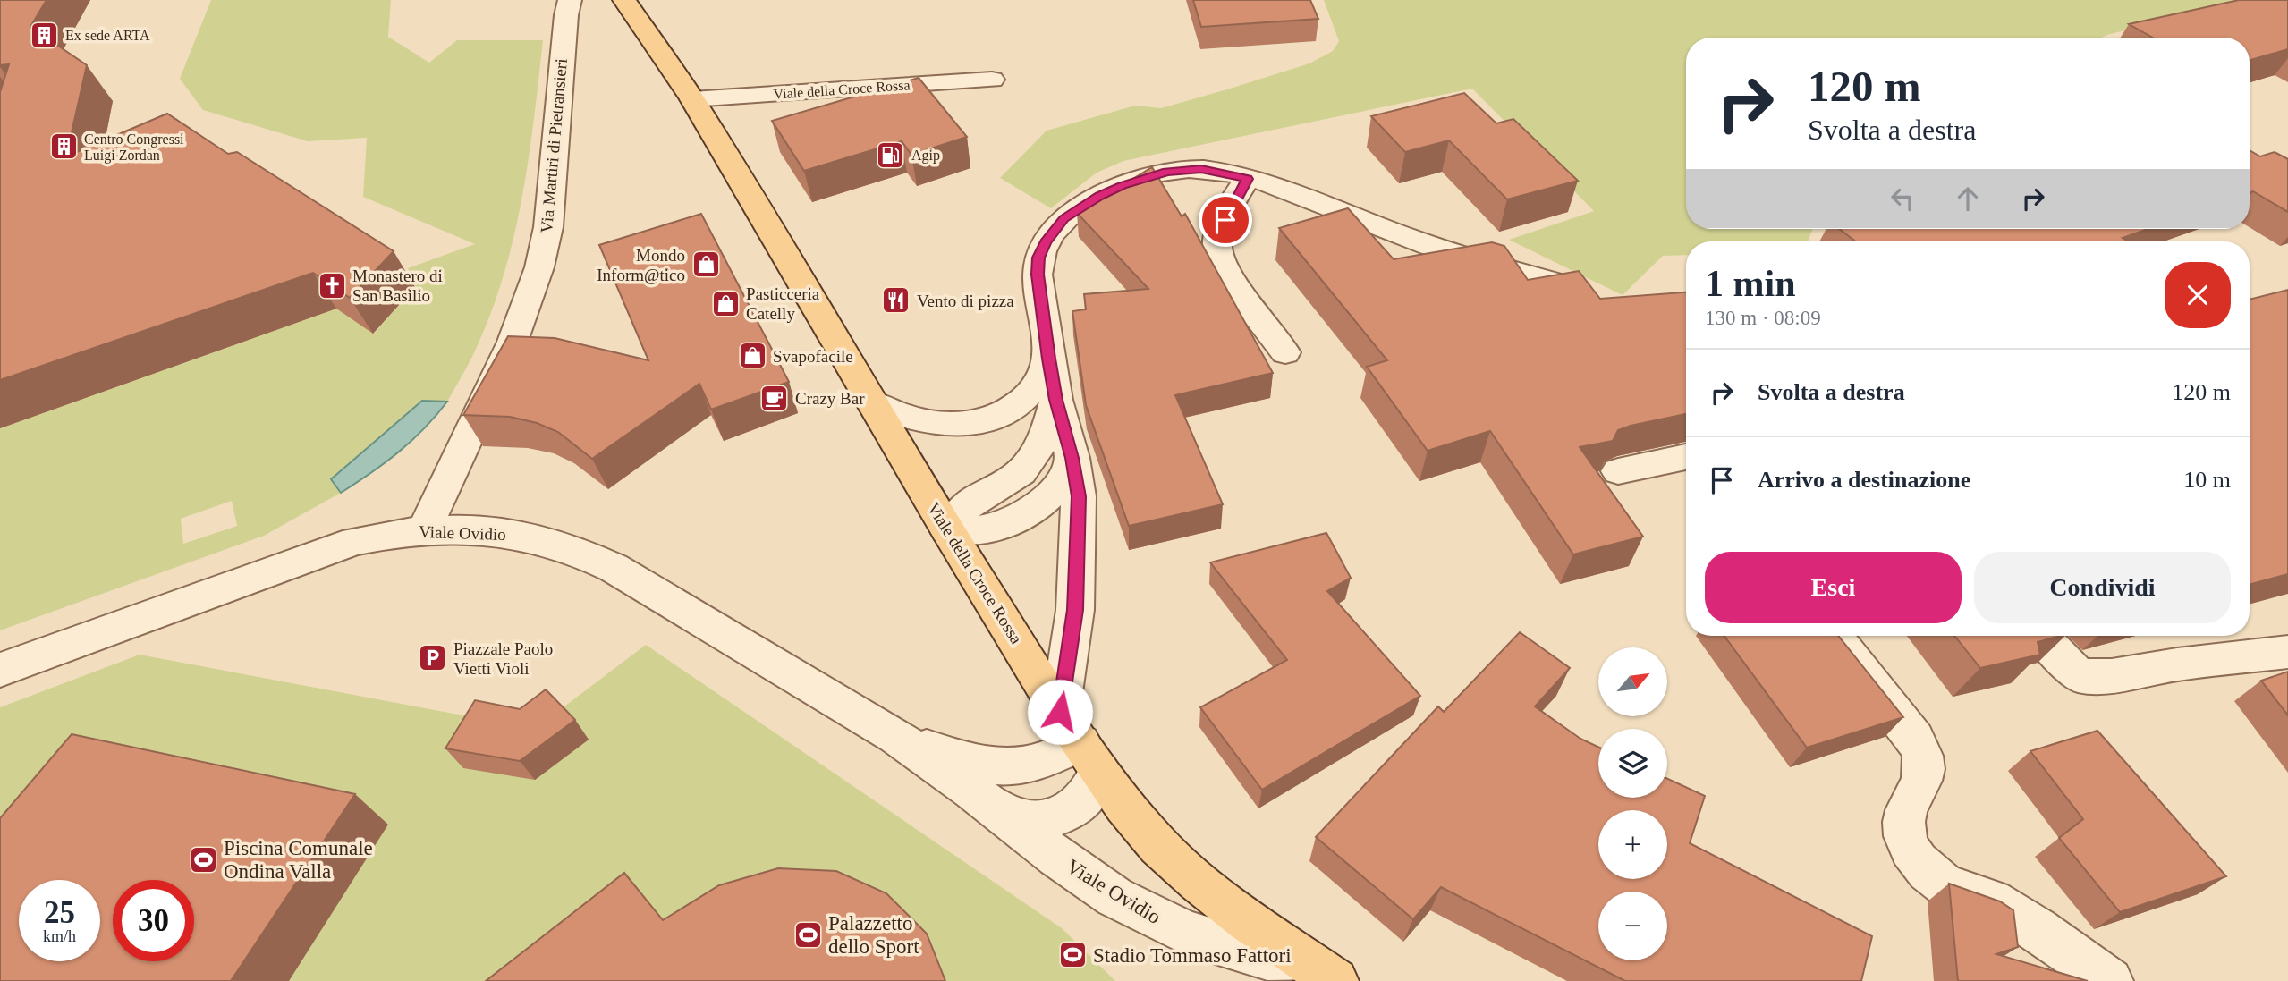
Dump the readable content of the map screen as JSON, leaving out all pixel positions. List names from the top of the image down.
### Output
{
  "streets": {
    "main road": ["Viale della Croce Rossa"],
    "street": ["Via Martiri di Pietransieri", "Viale Ovidio"]
  },
  "crossings": [
    ["Viale della Croce Rossa", "Viale Ovidio"],
    ["Via Martiri di Pietransieri", "Viale Ovidio"]
  ],
  "places": {
    "building": ["Ex sede ARTA", "Centro Congressi Luigi Zordan"],
    "fuel station": ["Agip"],
    "shop": ["Mondo Inform@tico", "Pasticceria Catelly", "Svapofacile"],
    "church": ["Monastero di San Basilio"],
    "restaurant": ["Vento di pizza"],
    "cafe": ["Crazy Bar"],
    "parking": ["Piazzale Paolo Vietti Violi"],
    "sports": ["Piscina Comunale Ondina Valla", "Palazzetto dello Sport", "Stadio Tommaso Fattori"]
  },
  "north": "top right",
  "page": {
    "turn": ["120 m", "Svolta a destra"],
    "heading": ["1 min", "130 m · 08:09"],
    "list": [
      {
        "name": "Svolta a destra",
        "value": "120 m"
      },
      {
        "name": "Arrivo a destinazione",
        "value": "10 m"
      }
    ],
    "buttons": ["Esci", "Condividi"],
    "map_buttons": ["+", "−"],
    "speed": "25 km/h",
    "limit": "30"
  }
}
